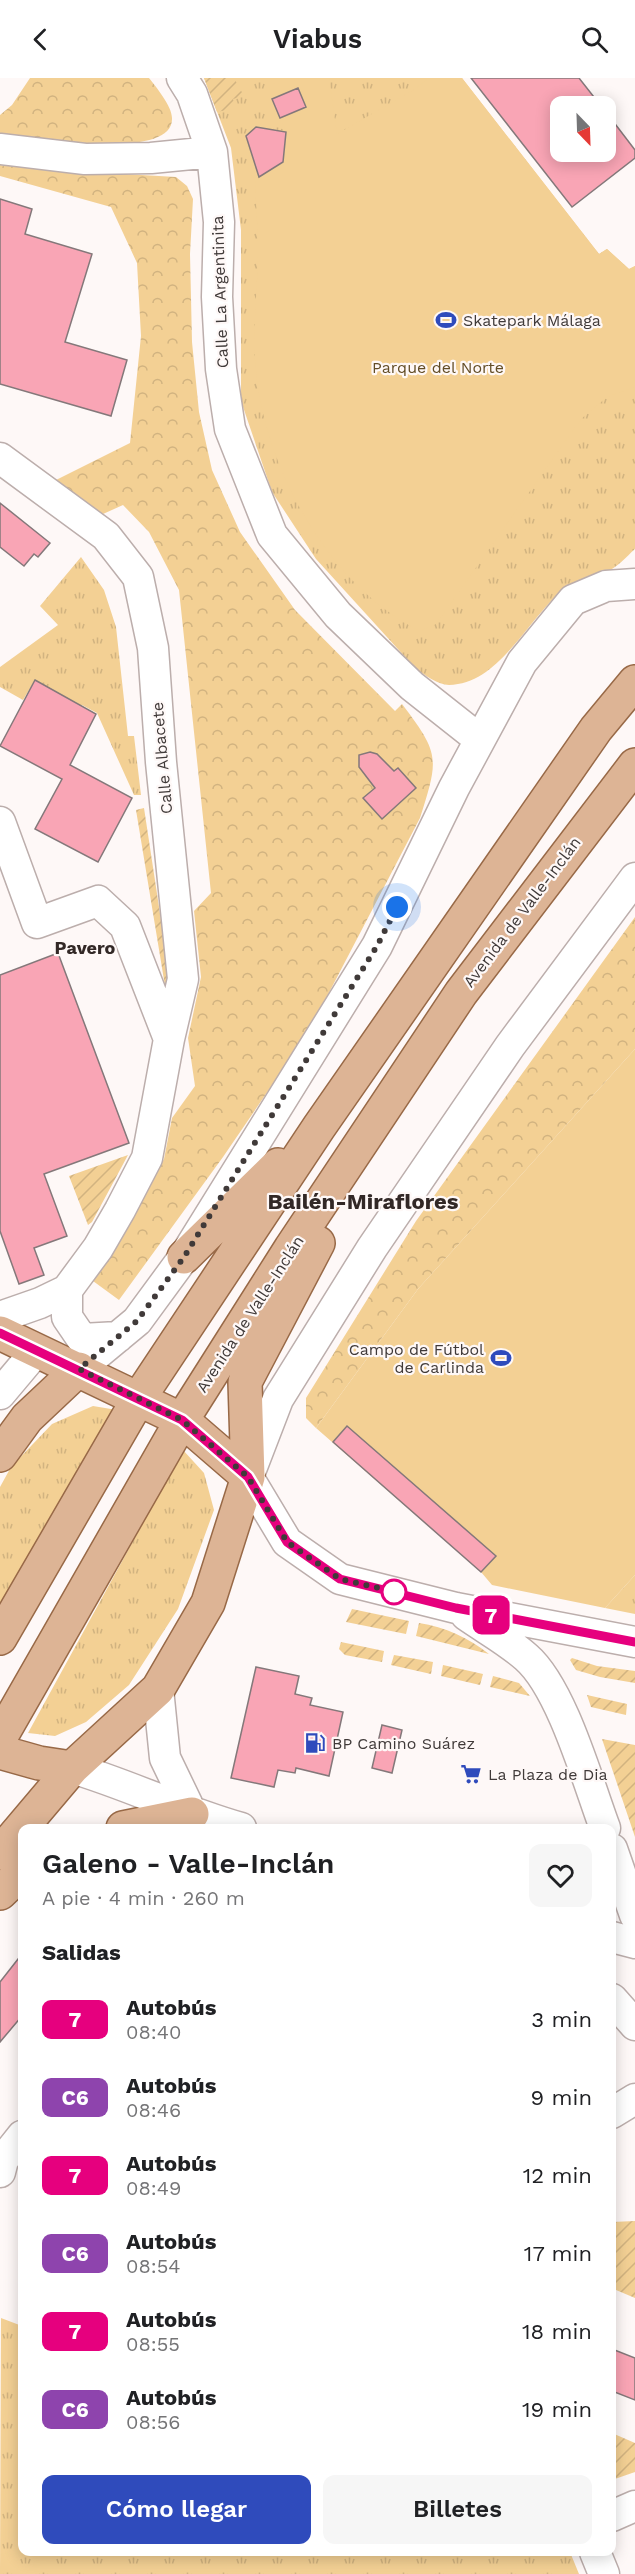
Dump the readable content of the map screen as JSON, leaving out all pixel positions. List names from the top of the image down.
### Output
{
  "streets": {
    "main road": ["Avenida de Valle-Inclán"],
    "street": ["Calle La Argentinita", "Calle Albacete"]
  },
  "districts": ["Pavero", "Bailén-Miraflores"],
  "parks": ["Parque del Norte"],
  "places": {
    "sports": ["Skatepark Málaga", "Campo de Fútbol de Carlinda"],
    "fuel station": ["BP Camino Suárez"],
    "supermarket": ["La Plaza de Dia"]
  },
  "lines": ["bus line 7"],
  "north": "bottom right",
  "page": {
    "header": "Viabus",
    "on_map": "7",
    "heading": [
      ["Galeno - Valle-Inclán", "A pie · 4 min · 260 m"],
      "Salidas"
    ],
    "list": [
      {
        "mark": "7",
        "name": "Autobús",
        "note": "08:40",
        "value": "3 min"
      },
      {
        "mark": "C6",
        "name": "Autobús",
        "note": "08:46",
        "value": "9 min"
      },
      {
        "mark": "7",
        "name": "Autobús",
        "note": "08:49",
        "value": "12 min"
      },
      {
        "mark": "C6",
        "name": "Autobús",
        "note": "08:54",
        "value": "17 min"
      },
      {
        "mark": "7",
        "name": "Autobús",
        "note": "08:55",
        "value": "18 min"
      },
      {
        "mark": "C6",
        "name": "Autobús",
        "note": "08:56",
        "value": "19 min"
      }
    ],
    "buttons": ["Cómo llegar", "Billetes"]
  }
}
